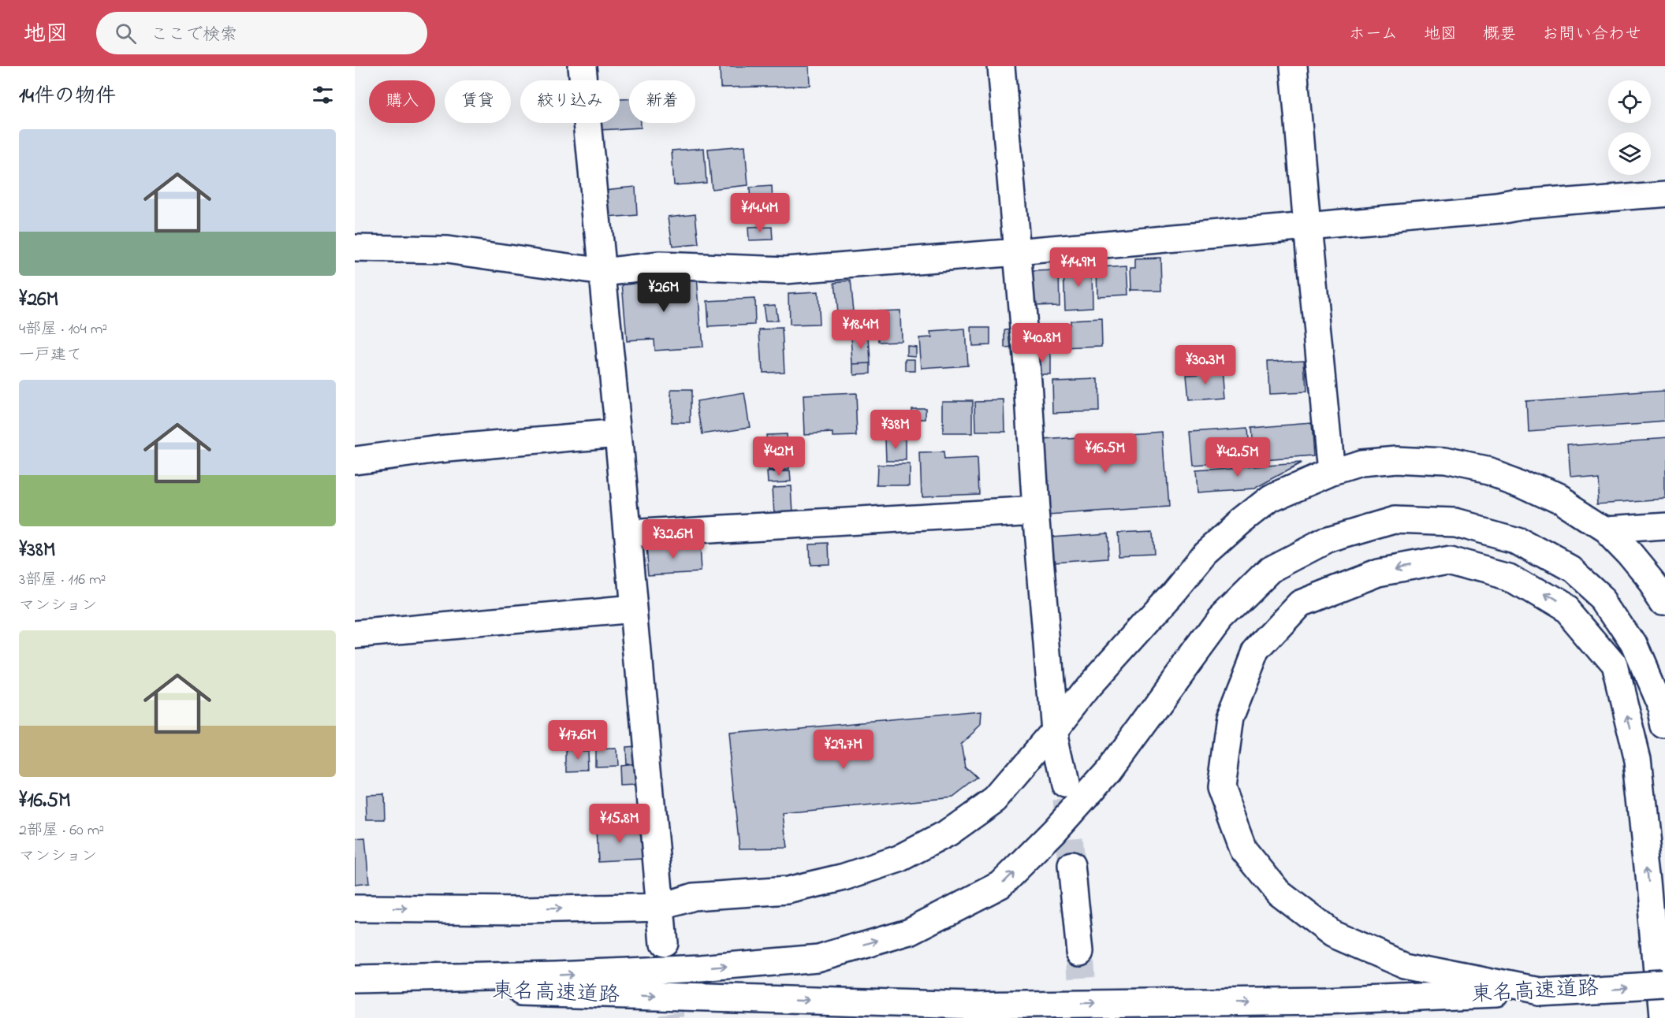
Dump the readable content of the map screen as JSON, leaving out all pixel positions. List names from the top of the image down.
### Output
{
  "streets": {
    "main road": ["東名高速道路"]
  },
  "one_way": ["東名高速道路"],
  "page": {
    "header": "地図",
    "search": "ここで検索",
    "nav": [
      "ホーム",
      "地図",
      "概要",
      "お問い合わせ"
    ],
    "heading": "14件の物件",
    "chip": [
      "購入",
      "賃貸",
      "絞り込み",
      "新着"
    ],
    "list": [
      {
        "name": "¥26M",
        "note": "4部屋 · 104 m² · 一戸建て"
      },
      {
        "name": "¥38M",
        "note": "3部屋 · 116 m² · マンション"
      },
      {
        "name": "¥16.5M",
        "note": "2部屋 · 60 m² · マンション"
      }
    ],
    "price": [
      "¥14.4M",
      "¥14.9M",
      "¥26M",
      "¥18.4M",
      "¥40.8M",
      "¥30.3M",
      "¥38M",
      "¥16.5M",
      "¥42M",
      "¥42.5M",
      "¥32.6M",
      "¥17.6M",
      "¥29.7M",
      "¥15.8M"
    ]
  }
}
